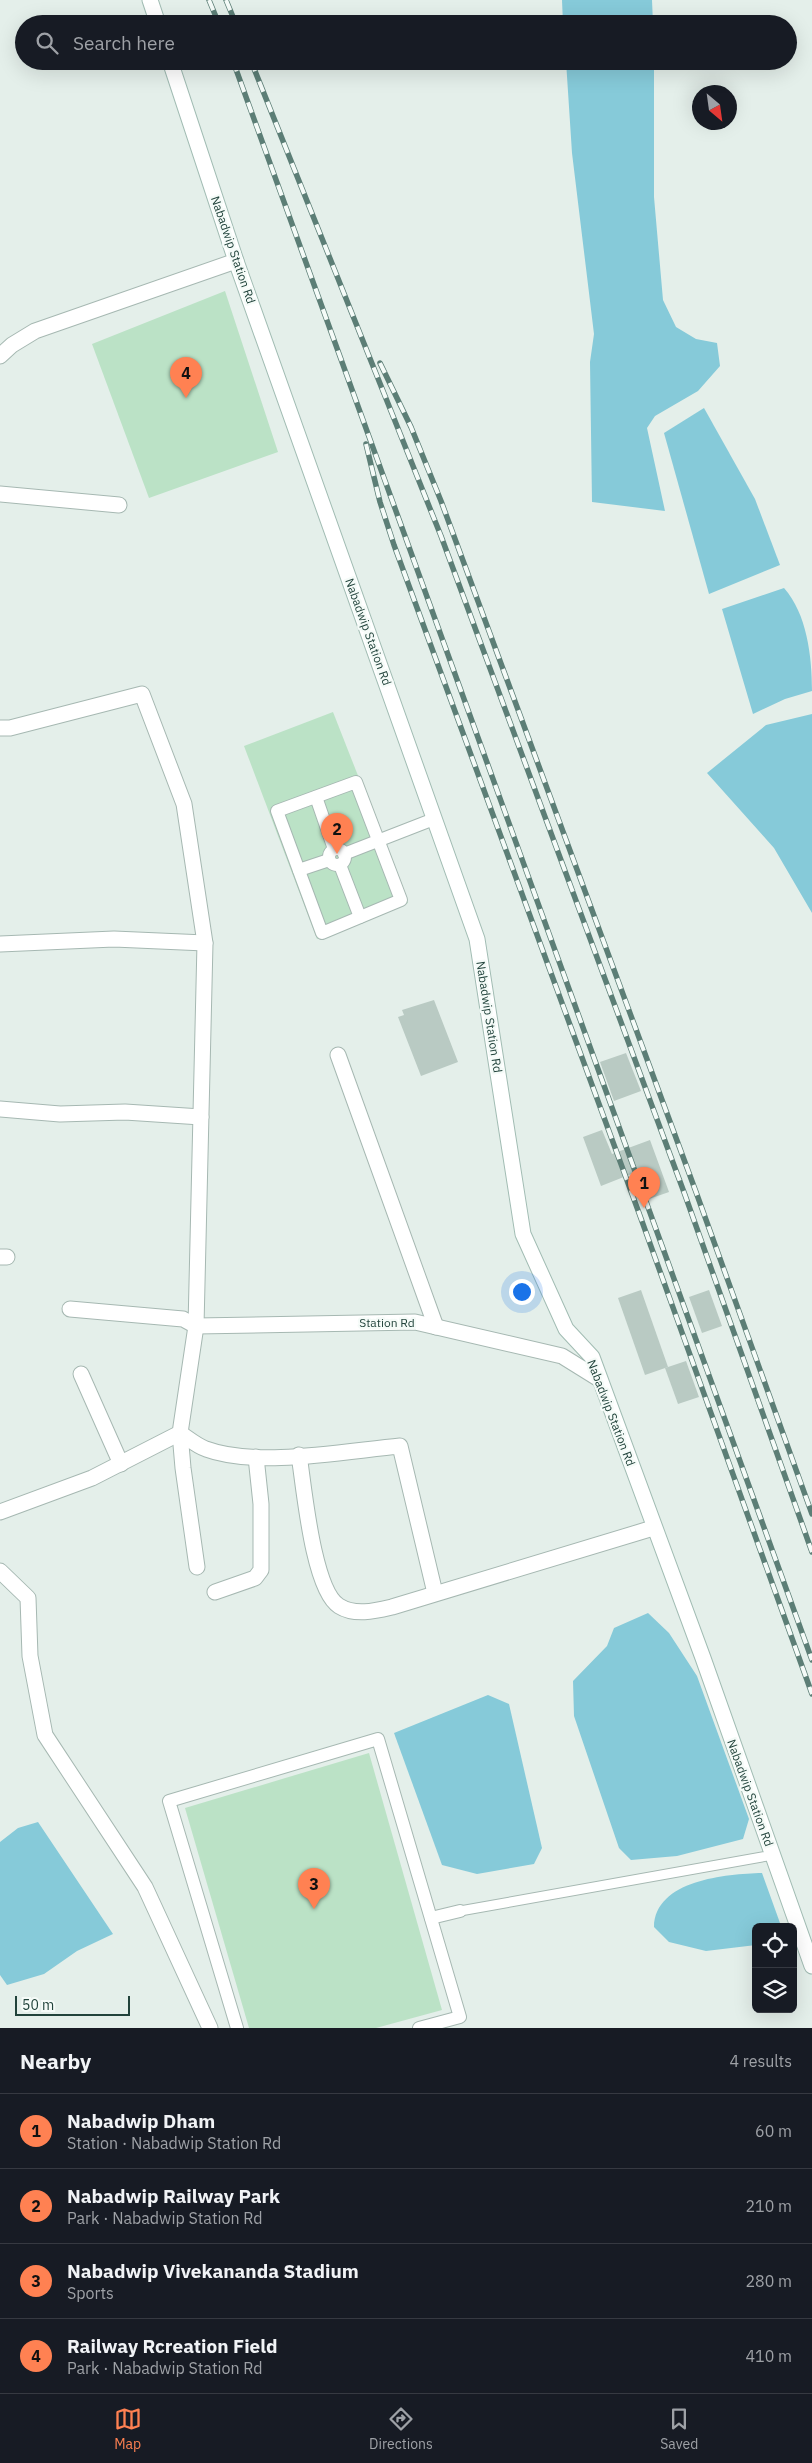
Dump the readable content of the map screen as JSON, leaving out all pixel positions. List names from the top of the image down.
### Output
{
  "streets": {
    "street": ["Nabadwip Station Rd", "Station Rd"]
  },
  "crossings": [
    ["Nabadwip Station Rd", "Station Rd"]
  ],
  "scale_bar": "50 m",
  "north": "bottom right",
  "page": {
    "search": "Search here",
    "pins": [
      "4",
      "2",
      "1",
      "3"
    ],
    "scale": "50 m",
    "heading": ["Nearby", "4 results"],
    "list": [
      {
        "mark": "1",
        "name": "Nabadwip Dham",
        "note": "Station · Nabadwip Station Rd",
        "value": "60 m"
      },
      {
        "mark": "2",
        "name": "Nabadwip Railway Park",
        "note": "Park · Nabadwip Station Rd",
        "value": "210 m"
      },
      {
        "mark": "3",
        "name": "Nabadwip Vivekananda Stadium",
        "note": "Sports",
        "value": "280 m"
      },
      {
        "mark": "4",
        "name": "Railway Rcreation Field",
        "note": "Park · Nabadwip Station Rd",
        "value": "410 m"
      }
    ],
    "nav": ["Map", "Directions", "Saved"]
  }
}
